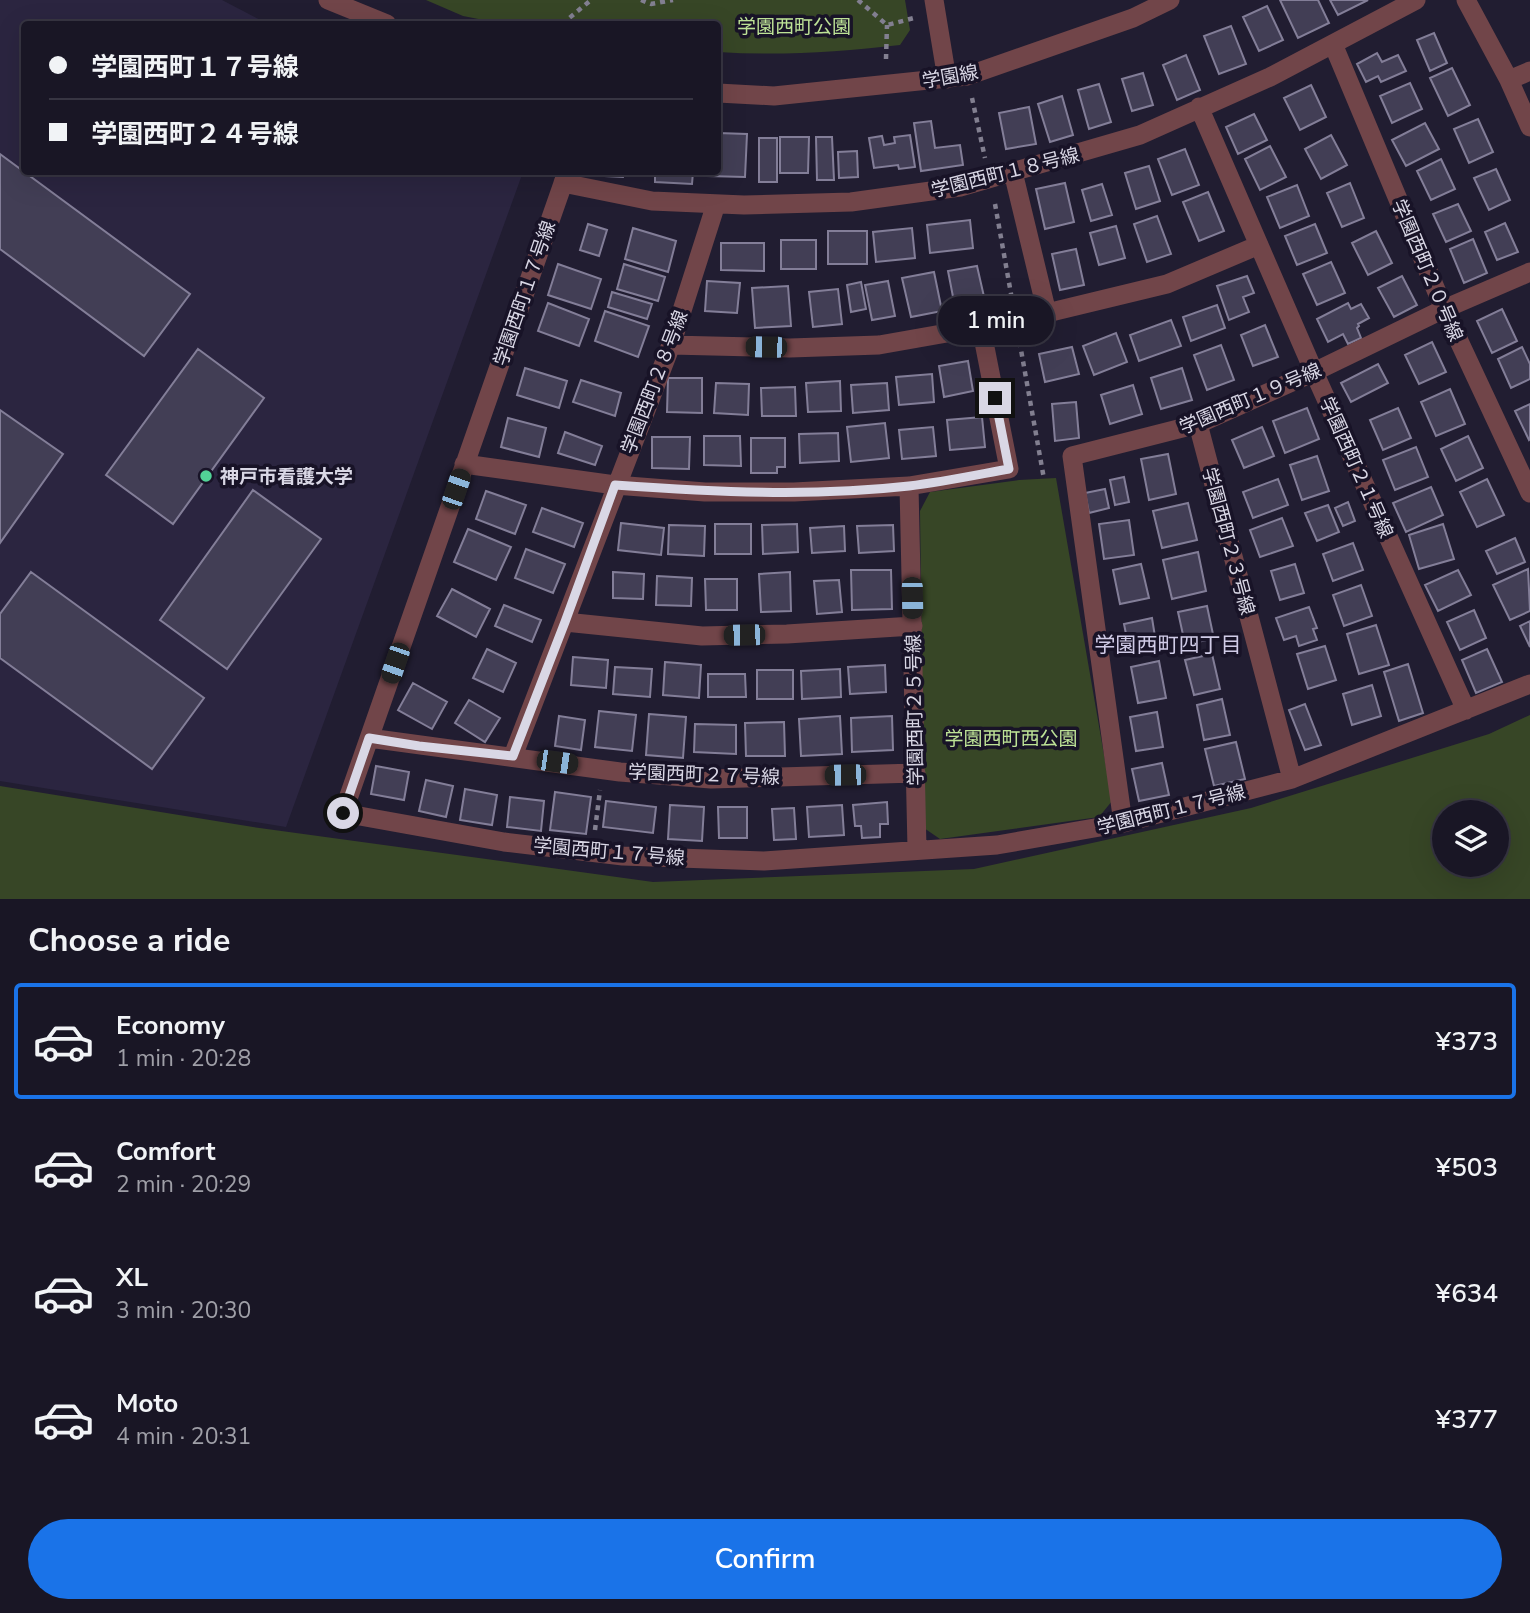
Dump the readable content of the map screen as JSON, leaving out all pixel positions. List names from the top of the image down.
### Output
{
  "streets": {
    "street": [
      "学園線",
      "学園西町１８号線",
      "学園西町２０号線",
      "学園西町１７号線",
      "学園西町２８号線",
      "学園西町１９号線",
      "学園西町２１号線",
      "学園西町２３号線",
      "学園西町２５号線",
      "学園西町２７号線"
    ]
  },
  "crossings": [
    ["学園西町１８号線", "学園西町２０号線"],
    ["学園西町１８号線", "学園西町１７号線"],
    ["学園西町１８号線", "学園西町２８号線"],
    ["学園西町１８号線", "学園西町２１号線"],
    ["学園西町２０号線", "学園西町１９号線"],
    ["学園西町１７号線", "学園西町１９号線"],
    ["学園西町１７号線", "学園西町２１号線"],
    ["学園西町１７号線", "学園西町２３号線"],
    ["学園西町１７号線", "学園西町２５号線"],
    ["学園西町１７号線", "学園西町２７号線"],
    ["学園西町２８号線", "学園西町２７号線"],
    ["学園西町１９号線", "学園西町２１号線"],
    ["学園西町１９号線", "学園西町２３号線"],
    ["学園西町２５号線", "学園西町２７号線"]
  ],
  "districts": ["学園西町四丁目"],
  "parks": ["学園西町公園", "学園西町西公園"],
  "places": ["神戸市看護大学"],
  "page": {
    "banner": ["学園西町１７号線", "学園西町２４号線"],
    "bubble": "1 min",
    "heading": "Choose a ride",
    "list": [
      {
        "name": "Economy",
        "note": "1 min · 20:28",
        "value": "¥373"
      },
      {
        "name": "Comfort",
        "note": "2 min · 20:29",
        "value": "¥503"
      },
      {
        "name": "XL",
        "note": "3 min · 20:30",
        "value": "¥634"
      },
      {
        "name": "Moto",
        "note": "4 min · 20:31",
        "value": "¥377"
      }
    ],
    "buttons": "Confirm"
  }
}
